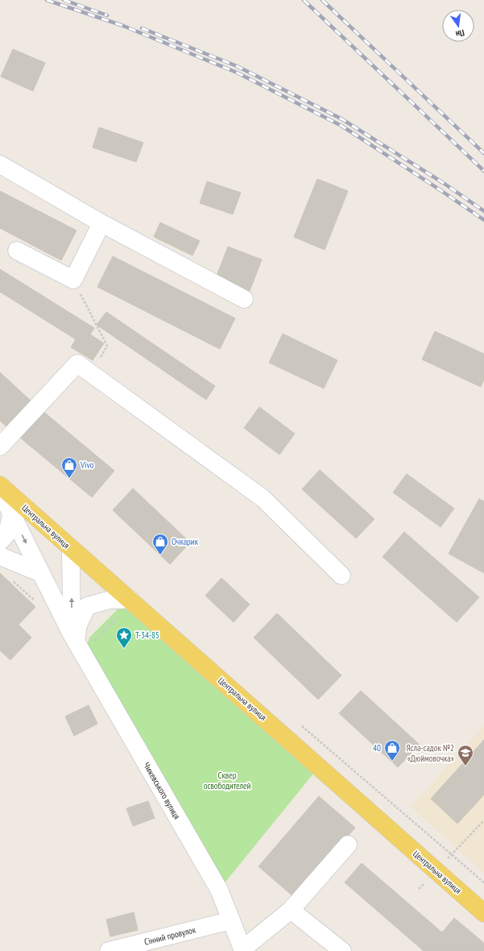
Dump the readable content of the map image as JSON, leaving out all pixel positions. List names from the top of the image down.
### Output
{
  "streets": {
    "main road": ["Центральна вулиця"],
    "street": ["Чижевського вулиця", "Сінний провулок"]
  },
  "crossings": [
    ["Чижевського вулиця", "Сінний провулок"]
  ],
  "parks": ["Сквер освободителей"],
  "places": {
    "shop": ["Vivo", "Очкарик", "40"],
    "place": ["Т-34-85"],
    "school or university": ["Ясла-садок №2 «Дюймовочка»"]
  },
  "north": "bottom"
}
